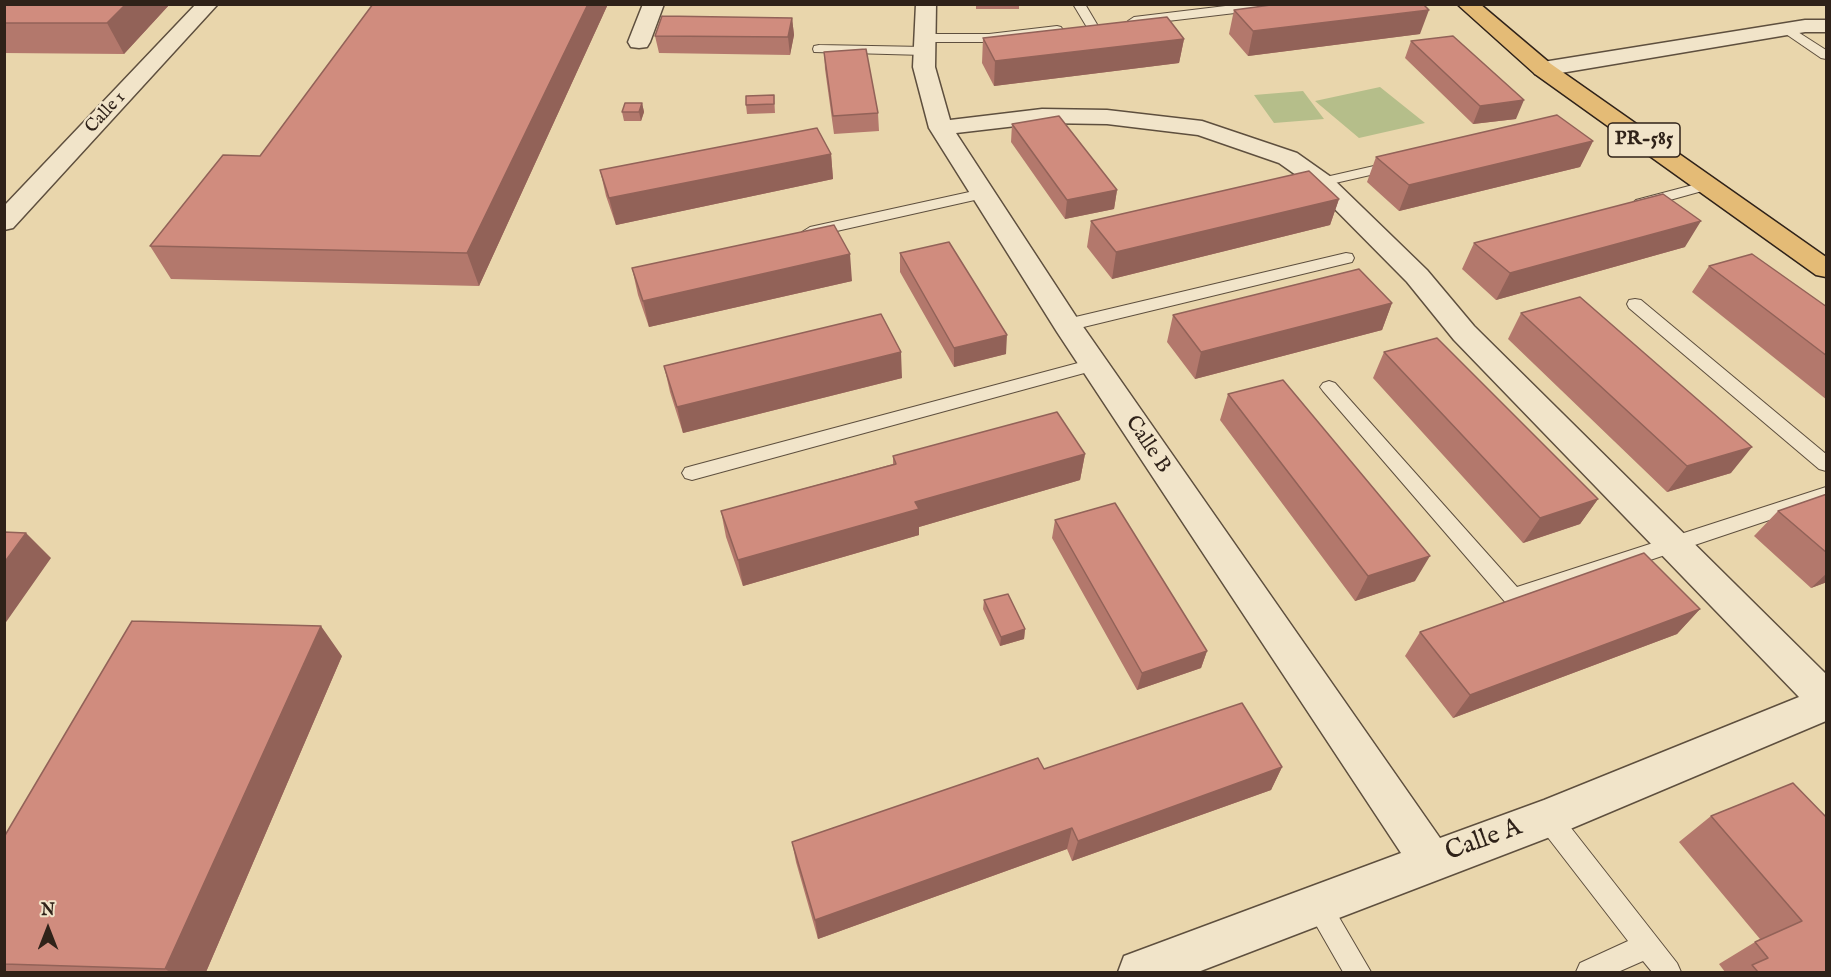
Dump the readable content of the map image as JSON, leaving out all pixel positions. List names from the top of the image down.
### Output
{
  "streets": {
    "main road": ["PR-585"],
    "street": ["Calle 1", "Calle B", "Calle A"]
  },
  "crossings": [
    ["Calle B", "Calle A"]
  ],
  "north": "top"
}
